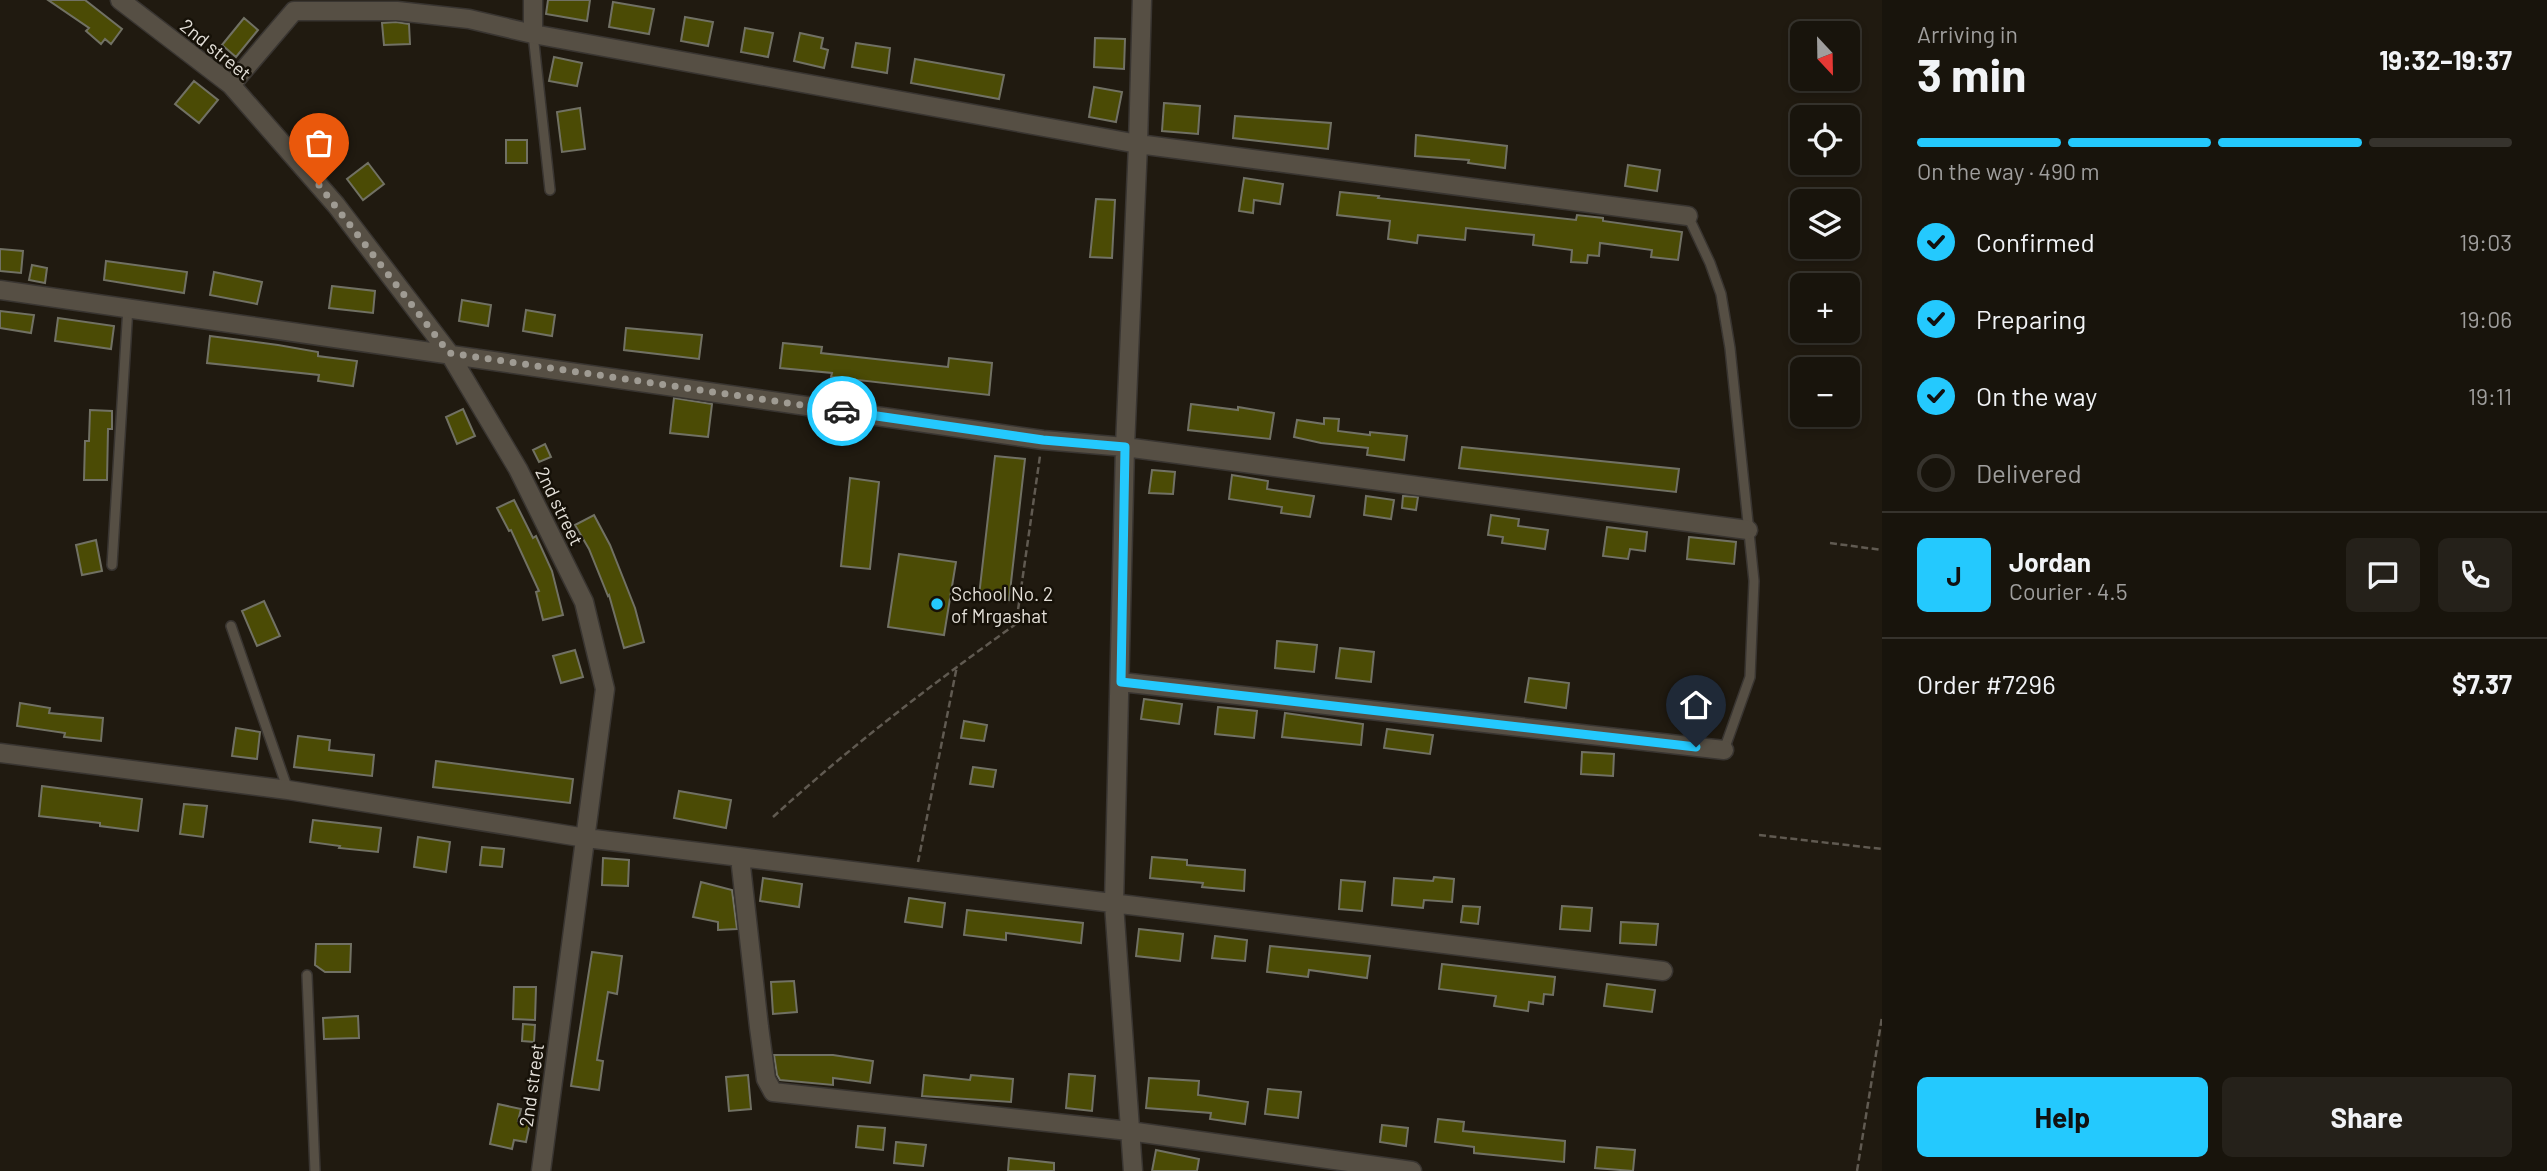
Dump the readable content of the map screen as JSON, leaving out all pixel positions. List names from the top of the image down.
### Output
{
  "streets": {
    "street": ["2nd street"]
  },
  "places": ["School No. 2 of Mrgashat"],
  "north": "bottom",
  "page": {
    "heading": ["3 min", "Arriving in", "19:32–19:37"],
    "panel": [
      "Jordan",
      "Courier · 4.5",
      "Order #7296",
      "$7.37"
    ],
    "map_buttons": ["+", "−"],
    "bar": "On the way · 490 m",
    "list": [
      ["Confirmed", "19:03"],
      ["Preparing", "19:06"],
      ["On the way", "19:11"],
      "Delivered"
    ],
    "round": "J",
    "buttons": ["Help", "Share"]
  }
}
